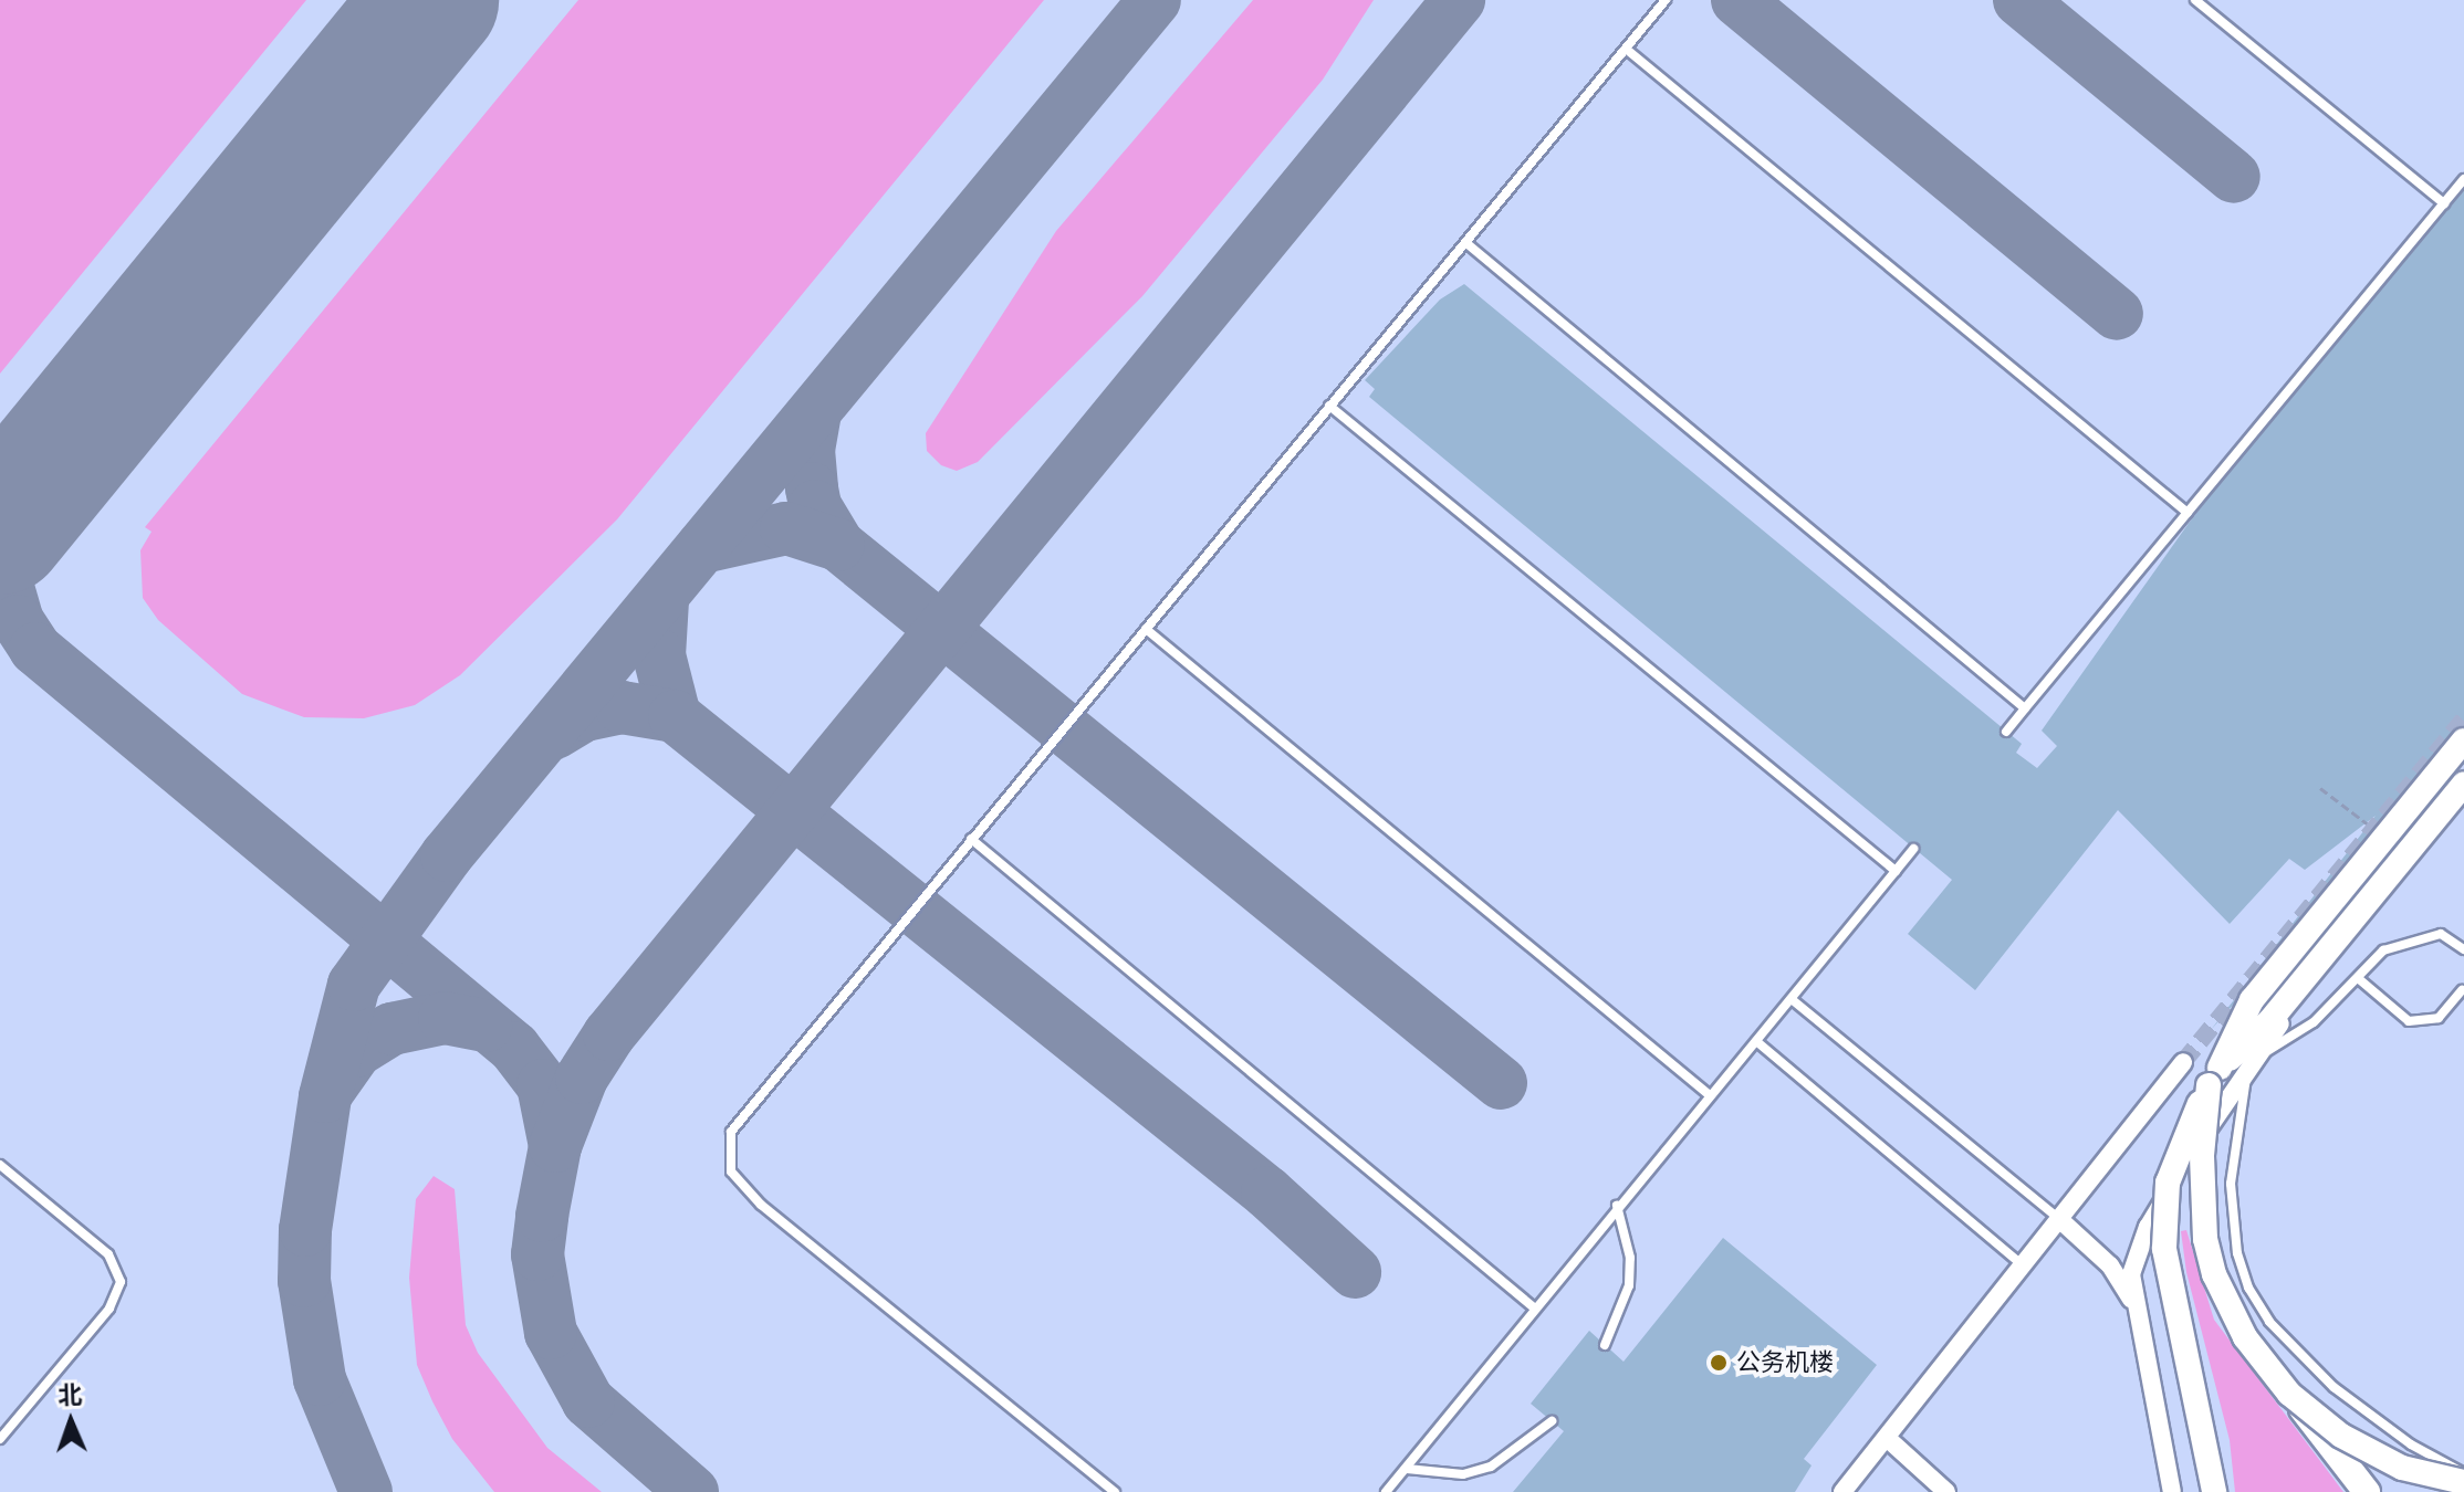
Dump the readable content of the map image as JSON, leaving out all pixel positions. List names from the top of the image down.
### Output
{
  "places": ["公务机楼"],
  "north": "top"
}
